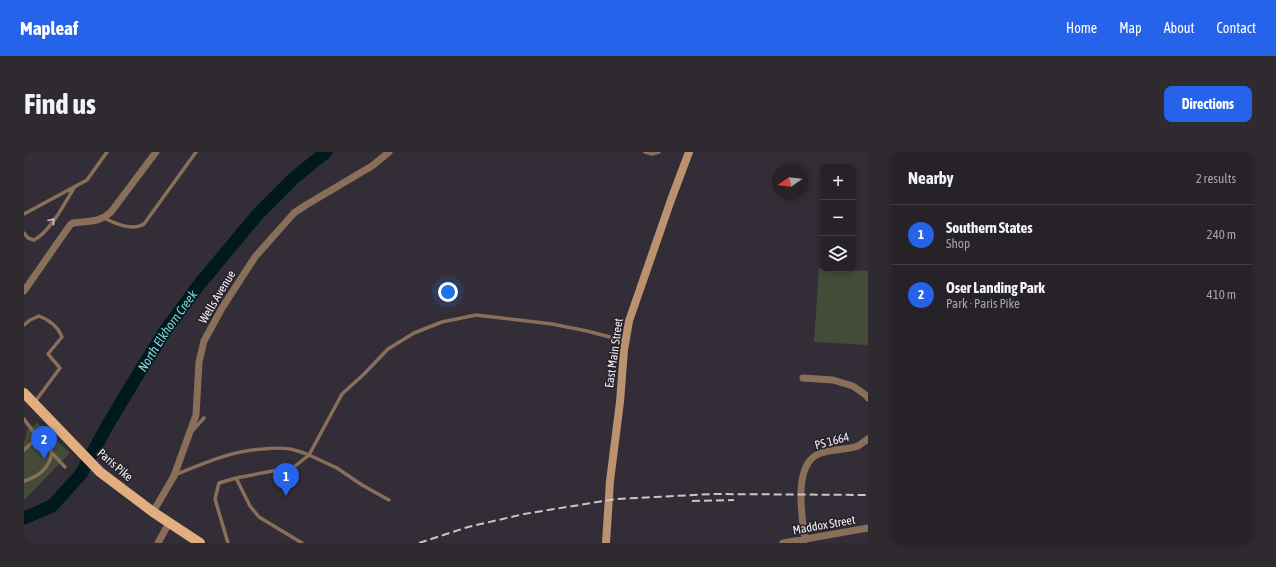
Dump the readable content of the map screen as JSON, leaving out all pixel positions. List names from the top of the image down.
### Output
{
  "streets": {
    "main road": ["Paris Pike"],
    "street": [
      "Wells Avenue",
      "East Main Street",
      "PS 1664",
      "Maddox Street"
    ]
  },
  "crossings": [
    ["Wells Avenue", "Paris Pike"],
    ["PS 1664", "Maddox Street"]
  ],
  "water": ["North Elkhorn Creek"],
  "north": "left",
  "page": {
    "header": "Mapleaf",
    "nav": [
      "Home",
      "Map",
      "About",
      "Contact"
    ],
    "buttons": "Directions",
    "title": "Find us",
    "heading": ["Nearby", "2 results"],
    "map_buttons": ["+", "−"],
    "list": [
      {
        "mark": "1",
        "name": "Southern States",
        "note": "Shop",
        "value": "240 m"
      },
      {
        "mark": "2",
        "name": "Oser Landing Park",
        "note": "Park · Paris Pike",
        "value": "410 m"
      }
    ],
    "pins": ["2", "1"]
  }
}
